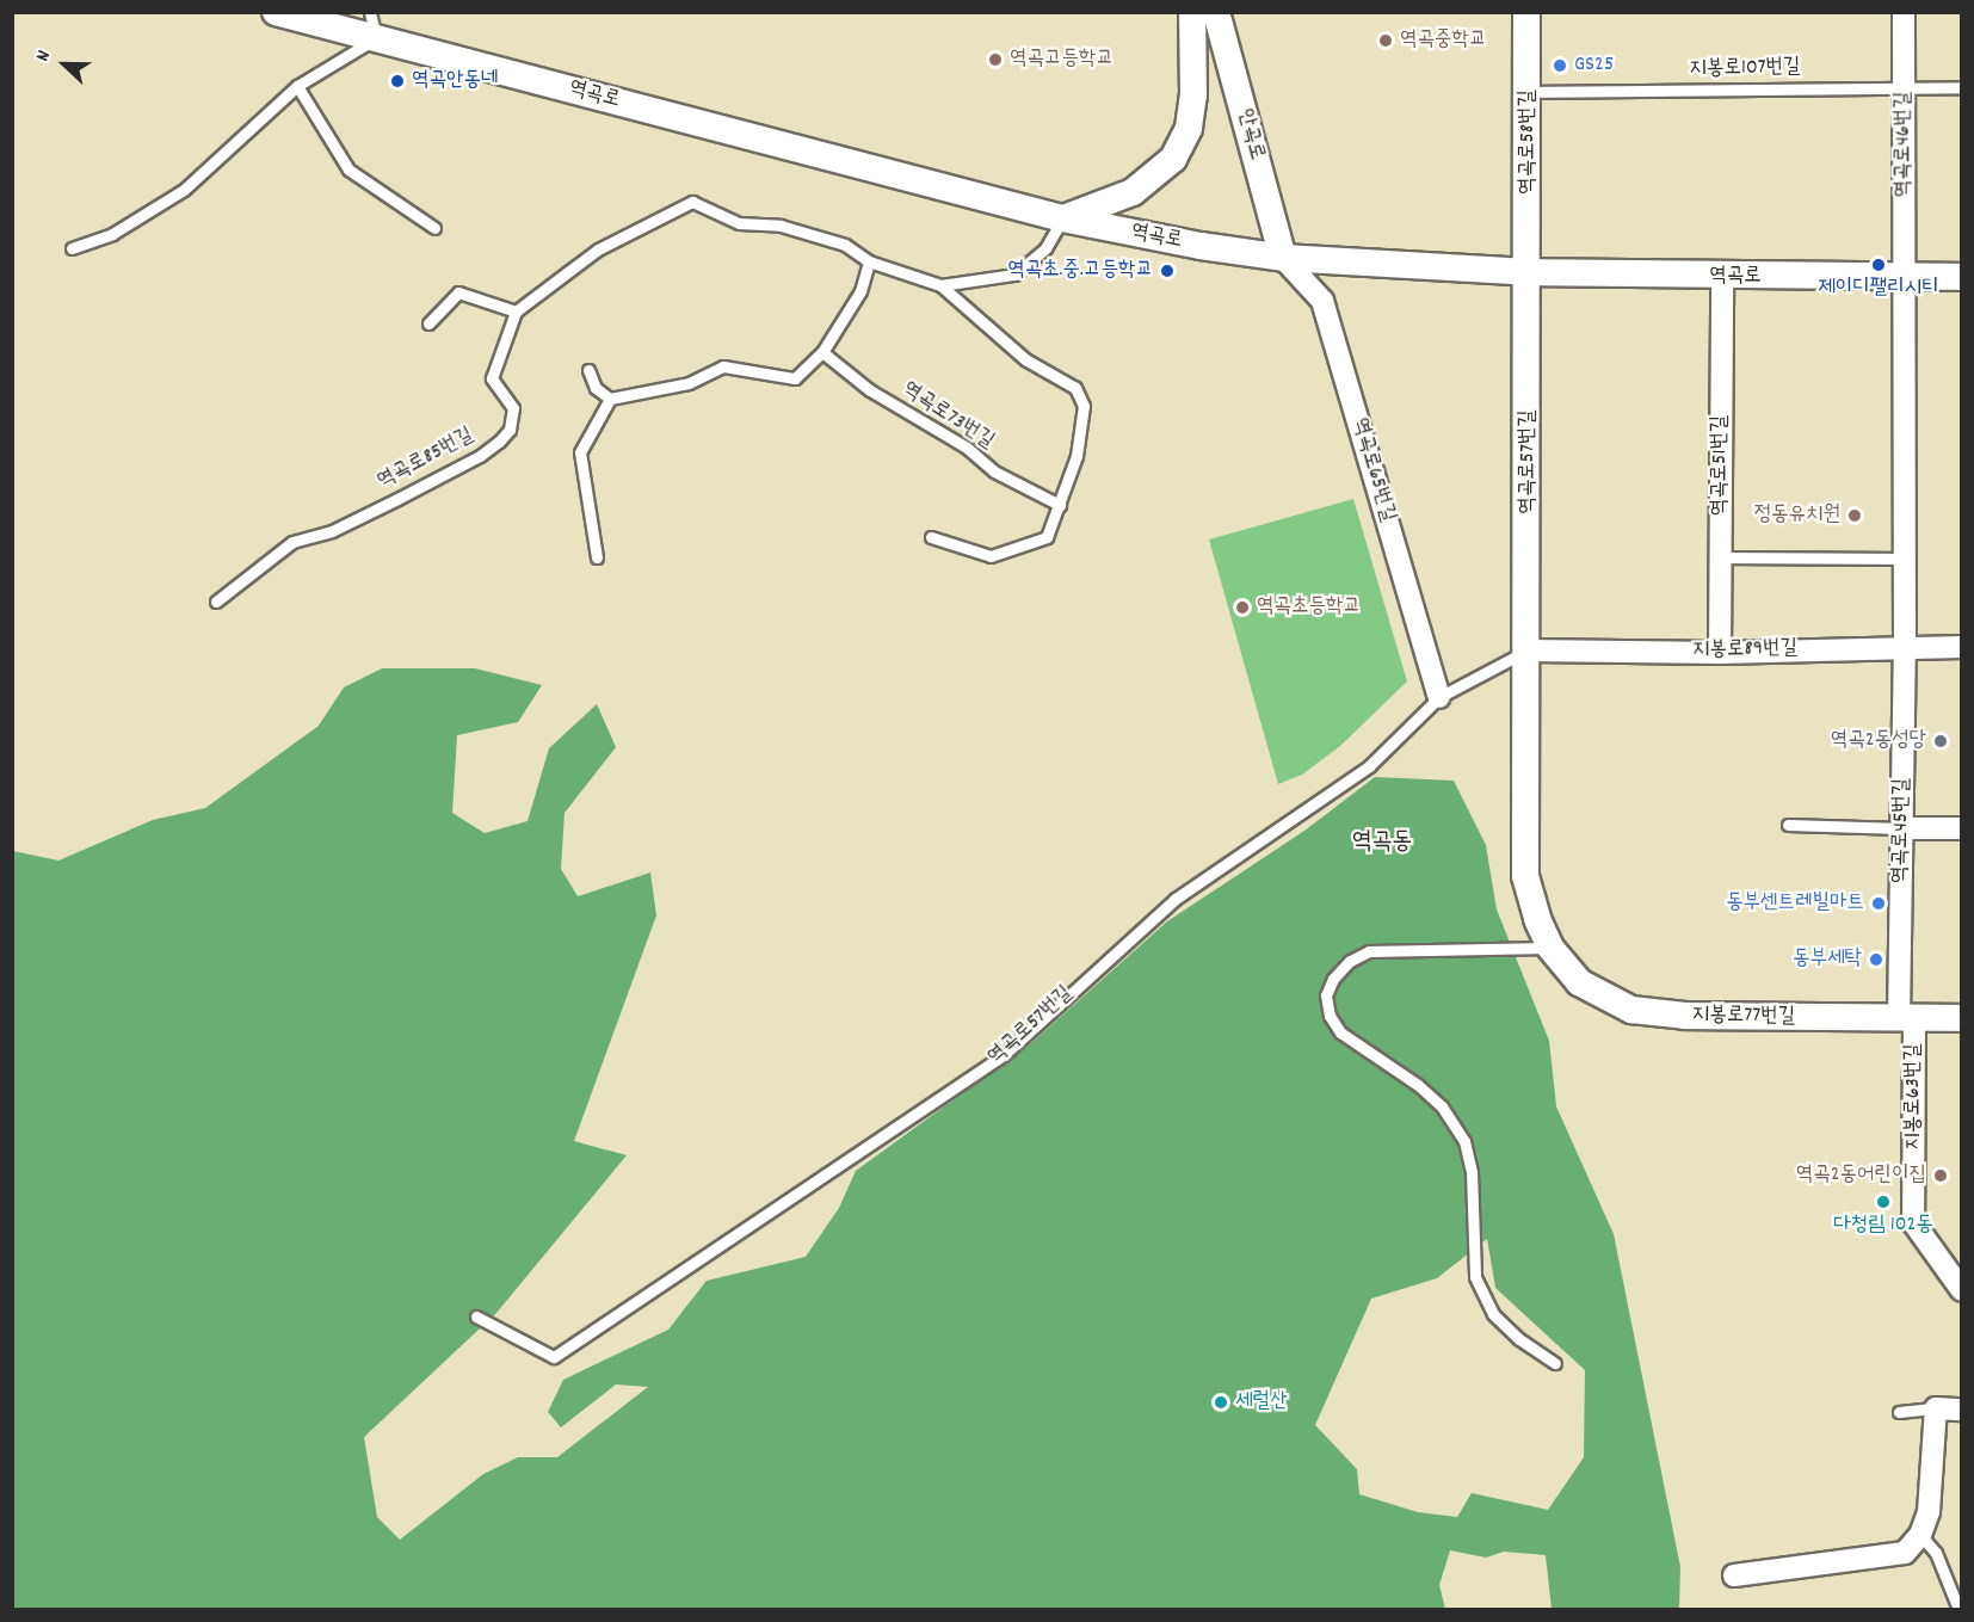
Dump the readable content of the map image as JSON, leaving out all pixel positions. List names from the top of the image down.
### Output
{
  "streets": {
    "street": [
      "역곡로",
      "안곡로",
      "역곡로58번길",
      "역곡로46번길",
      "역곡로57번길",
      "역곡로51번길",
      "역곡로65번길",
      "지봉로89번길",
      "역곡로45번길",
      "지봉로77번길",
      "지봉로63번길"
    ],
    "lane": ["지봉로107번길", "역곡로73번길", "역곡로85번길"]
  },
  "crossings": [
    ["지봉로107번길", "역곡로58번길"],
    ["지봉로107번길", "역곡로46번길"],
    ["역곡로", "안곡로"],
    ["역곡로", "역곡로58번길"],
    ["역곡로", "역곡로46번길"],
    ["역곡로", "역곡로57번길"],
    ["역곡로", "역곡로51번길"],
    ["역곡로", "역곡로65번길"],
    ["역곡로", "역곡로45번길"],
    ["안곡로", "역곡로65번길"],
    ["역곡로58번길", "역곡로57번길"],
    ["역곡로46번길", "역곡로45번길"],
    ["역곡로57번길", "역곡로65번길"],
    ["역곡로57번길", "지봉로89번길"],
    ["역곡로57번길", "지봉로77번길"],
    ["역곡로51번길", "지봉로89번길"],
    ["지봉로89번길", "역곡로45번길"],
    ["역곡로45번길", "지봉로77번길"],
    ["역곡로45번길", "지봉로63번길"],
    ["지봉로77번길", "지봉로63번길"]
  ],
  "districts": ["역곡동"],
  "places": [
    "역곡중학교",
    "역곡고등학교",
    "GS25",
    "역곡안동네",
    "제이디팰리시티",
    "역곡초.중.고등학교",
    "정동유치원",
    "역곡초등학교",
    "역곡2동성당",
    "동부센트레빌마트",
    "동부세탁",
    "역곡2동어린이집",
    "다청림 102동",
    "세럴산"
  ],
  "north": "left"
}
